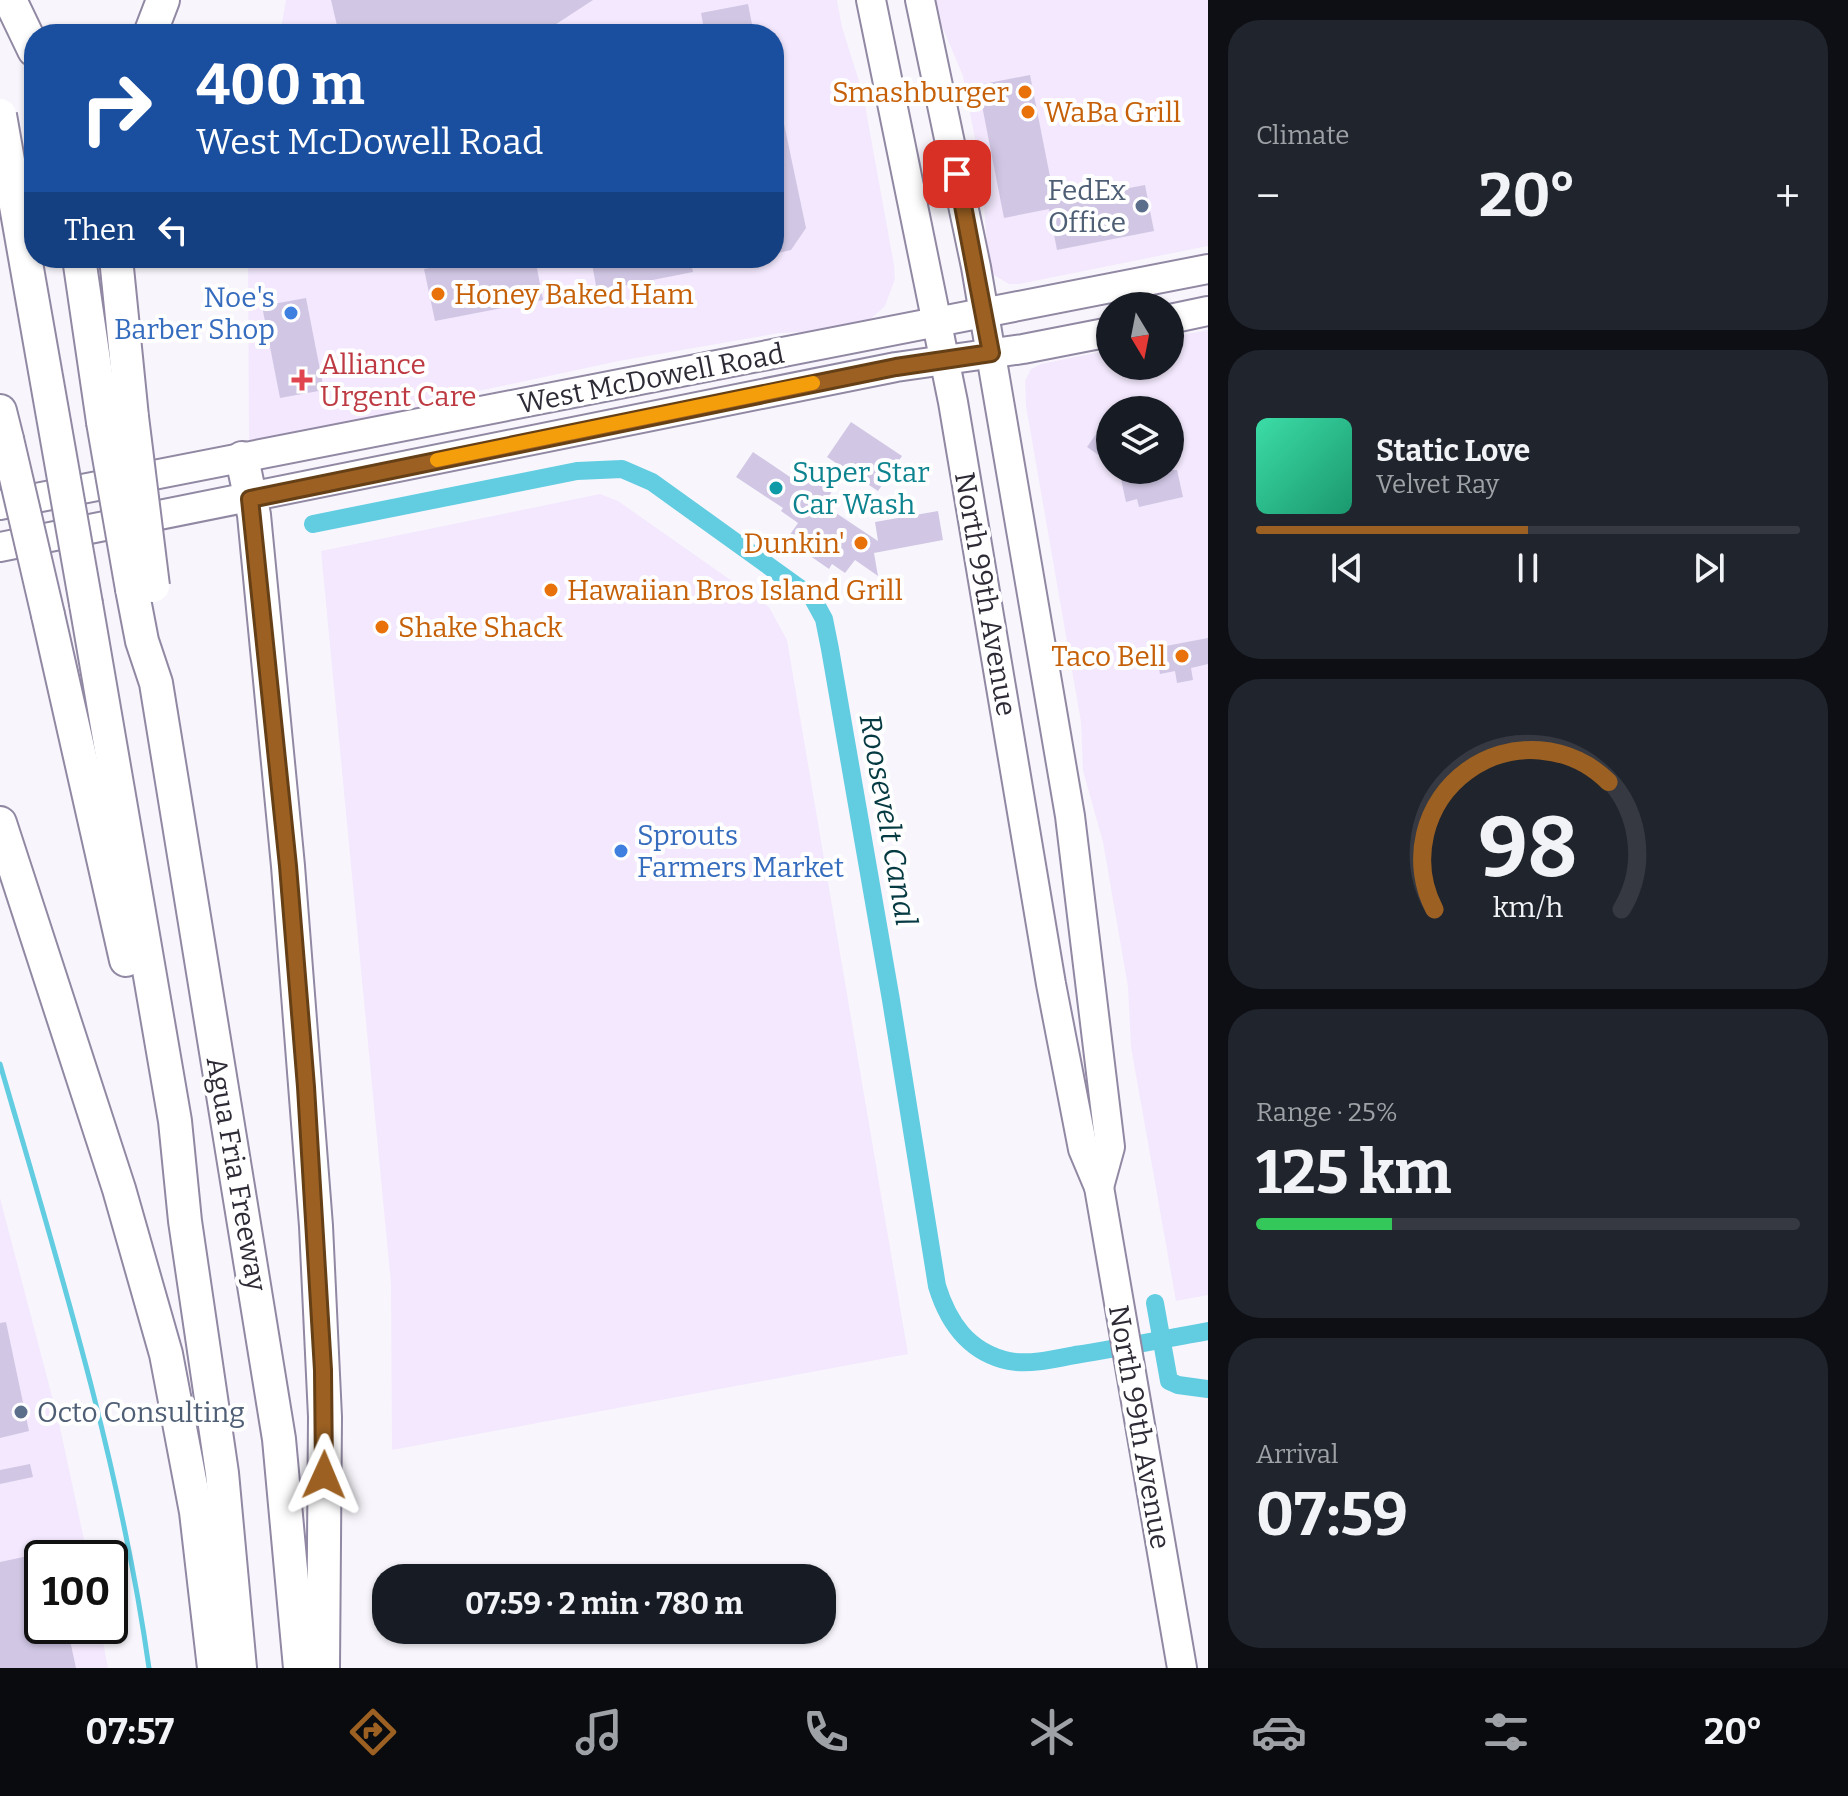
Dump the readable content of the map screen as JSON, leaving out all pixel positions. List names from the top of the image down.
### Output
{
  "streets": {
    "highway": ["Agua Fria Freeway"],
    "main road": ["West McDowell Road", "North 99th Avenue"]
  },
  "crossings": [
    ["West McDowell Road", "North 99th Avenue"]
  ],
  "water": ["Roosevelt Canal"],
  "places": {
    "other": [
      "Smashburger",
      "WaBa Grill",
      "FedEx Office",
      "Honey Baked Ham",
      "Noe's Barber Shop",
      "Super Star Car Wash",
      "Dunkin'",
      "Hawaiian Bros Island Grill",
      "Shake Shack",
      "Taco Bell",
      "Sprouts Farmers Market",
      "Octo Consulting"
    ],
    "health": ["Alliance Urgent Care"]
  },
  "north": "bottom",
  "page": {
    "tile": [
      "Climate",
      ["Range · 25%", "125 km"],
      ["Arrival", "07:59"]
    ],
    "turn": ["400 m", "West McDowell Road"],
    "heat": ["−", "20°", "+"],
    "then": "Then",
    "song": ["Static Love", "Velvet Ray"],
    "limit": "100",
    "trip": "07:59 · 2 min · 780 m",
    "tabs": ["07:57", "20°"],
    "gauge": ["98", "km/h"]
  }
}
